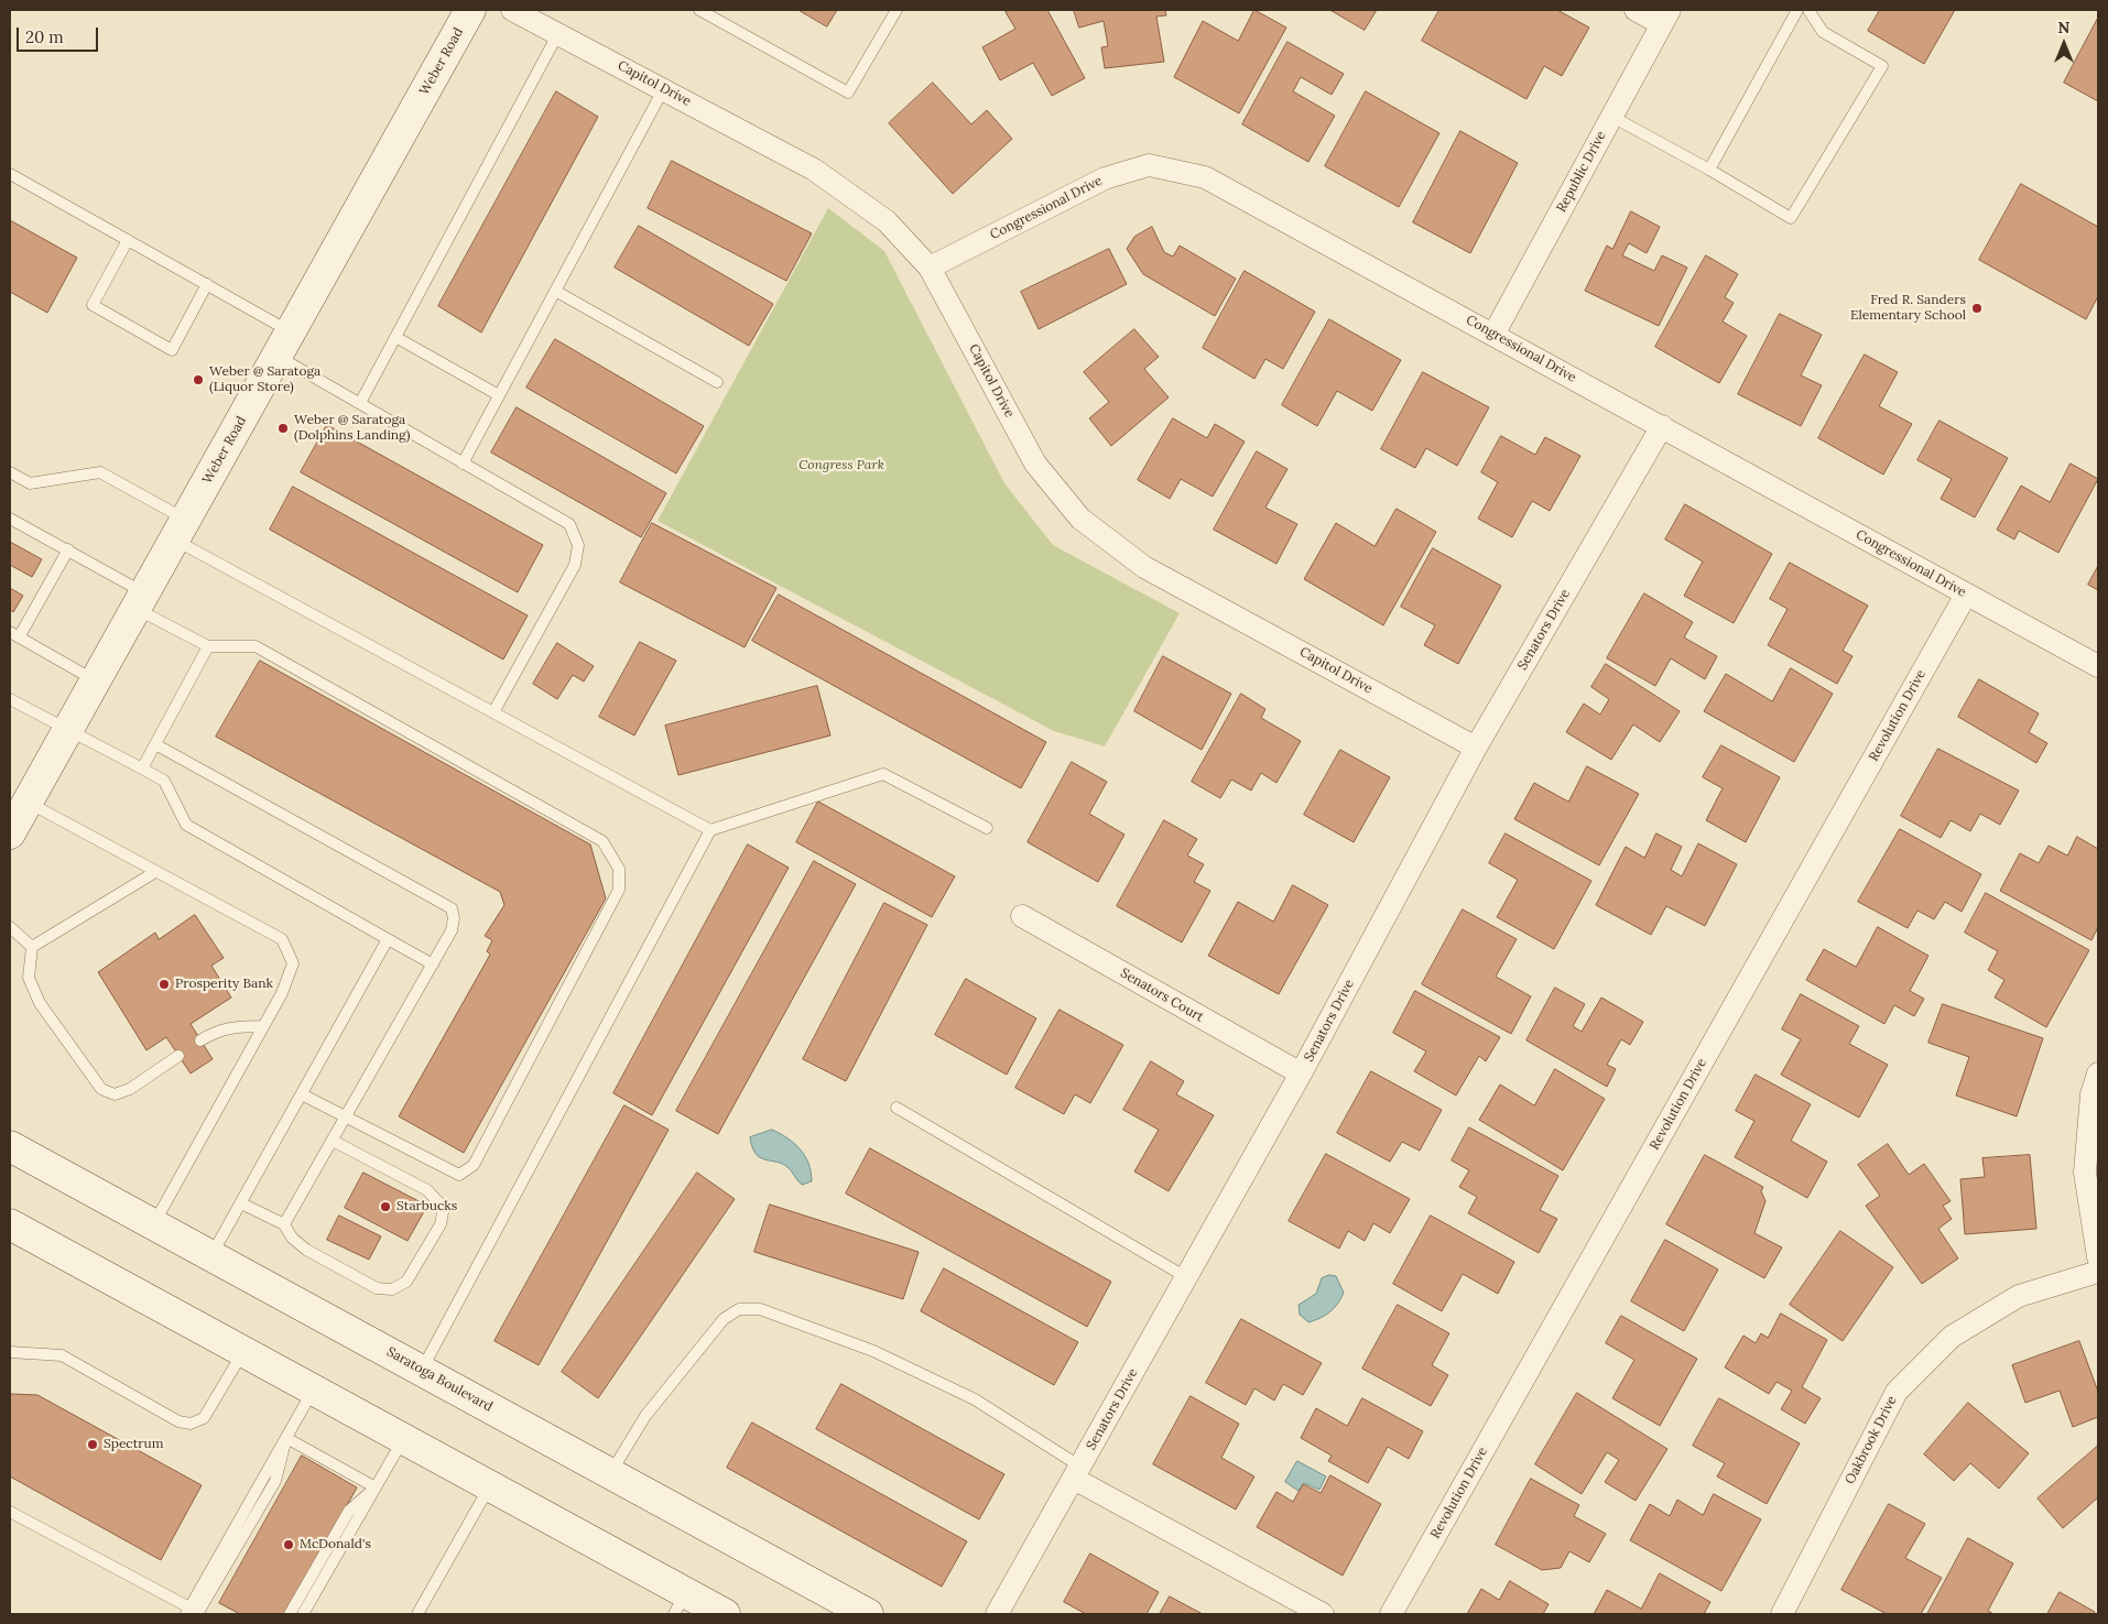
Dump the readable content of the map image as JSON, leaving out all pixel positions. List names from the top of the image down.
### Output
{
  "streets": {
    "main road": ["Weber Road", "Saratoga Boulevard"],
    "street": [
      "Capitol Drive",
      "Republic Drive",
      "Congressional Drive",
      "Senators Drive",
      "Revolution Drive",
      "Senators Court",
      "Oakbrook Drive"
    ]
  },
  "crossings": [
    ["Capitol Drive", "Congressional Drive"],
    ["Capitol Drive", "Senators Drive"],
    ["Republic Drive", "Congressional Drive"],
    ["Congressional Drive", "Senators Drive"],
    ["Congressional Drive", "Revolution Drive"],
    ["Senators Drive", "Senators Court"]
  ],
  "parks": ["Congress Park"],
  "places": [
    "Fred R. Sanders Elementary School",
    "Weber @ Saratoga (Liquor Store)",
    "Weber @ Saratoga (Dolphins Landing)",
    "Prosperity Bank",
    "Starbucks",
    "Spectrum",
    "McDonald's"
  ],
  "scale_bar": "20 m",
  "north": "top"
}
